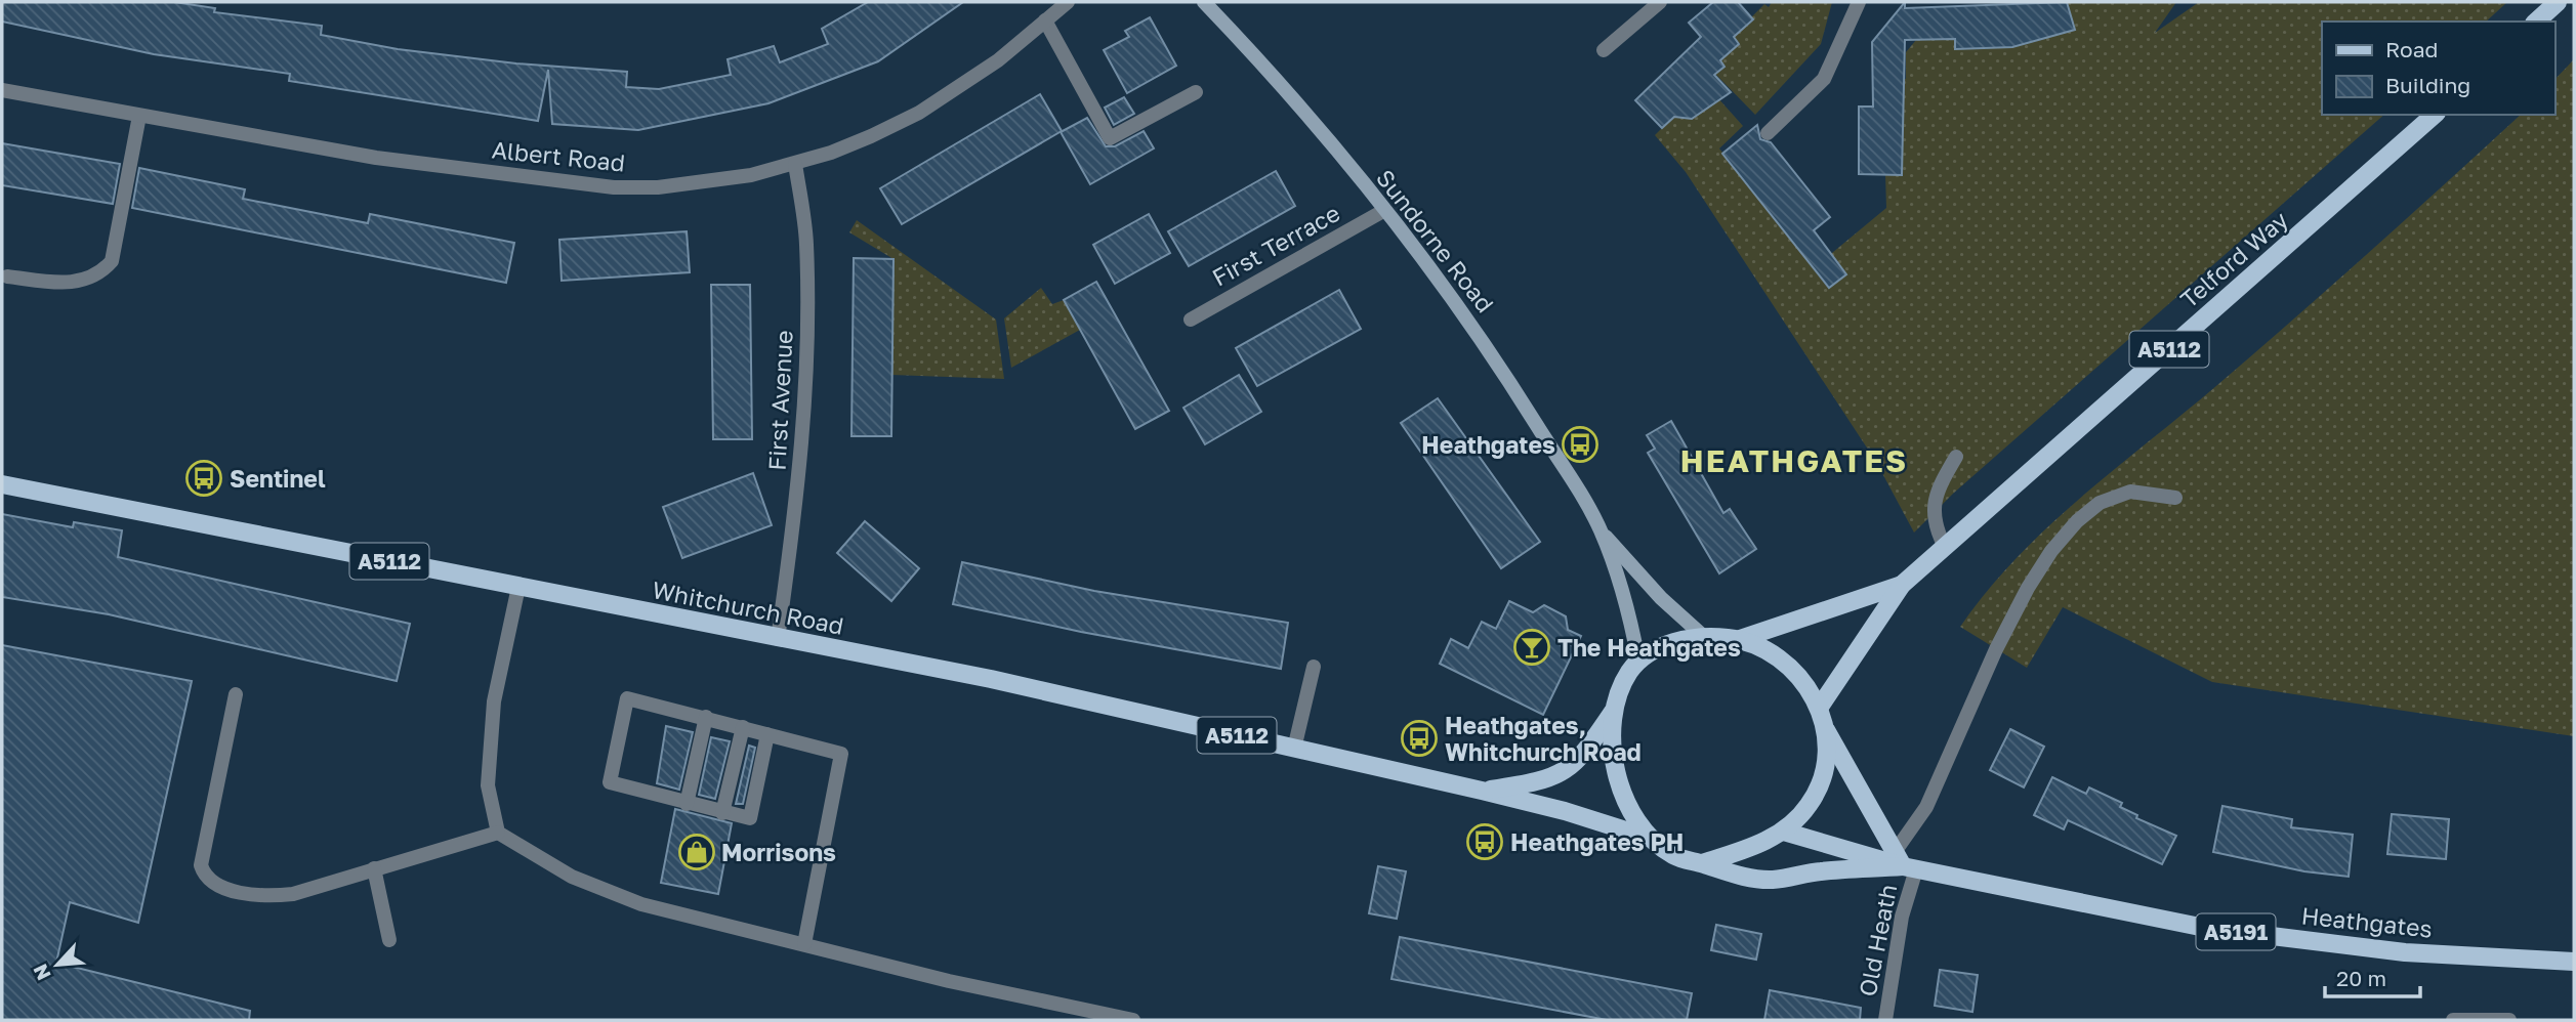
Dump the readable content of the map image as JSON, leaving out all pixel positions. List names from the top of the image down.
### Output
{
  "streets": {
    "main road": [
      "Sundorne Road",
      "Telford Way",
      "A5112",
      "Whitchurch Road",
      "Heathgates",
      "A5191"
    ],
    "street": [
      "Albert Road",
      "First Terrace",
      "First Avenue",
      "Old Heath"
    ]
  },
  "crossings": [
    ["Albert Road", "First Avenue"],
    ["Sundorne Road", "First Terrace"],
    ["Sundorne Road", "Telford Way"],
    ["Sundorne Road", "A5112"],
    ["Sundorne Road", "Whitchurch Road"],
    ["Sundorne Road", "Heathgates"],
    ["Sundorne Road", "A5191"],
    ["Telford Way", "A5112"],
    ["Telford Way", "Whitchurch Road"],
    ["Telford Way", "Heathgates"],
    ["Telford Way", "A5191"],
    ["A5112", "Whitchurch Road"],
    ["A5112", "Heathgates"],
    ["A5112", "A5191"],
    ["First Avenue", "Whitchurch Road"],
    ["Whitchurch Road", "Heathgates"],
    ["Whitchurch Road", "A5191"],
    ["Heathgates", "A5191"],
    ["Heathgates", "Old Heath"],
    ["A5191", "Old Heath"]
  ],
  "districts": ["HEATHGATES"],
  "places": {
    "bus stop": [
      "Heathgates",
      "Sentinel",
      "Heathgates, Whitchurch Road",
      "Heathgates PH"
    ],
    "bar": ["The Heathgates"],
    "shop": ["Morrisons"]
  },
  "legend": ["Road", "Building"],
  "scale_bar": "20 m",
  "north": "bottom left"
}
